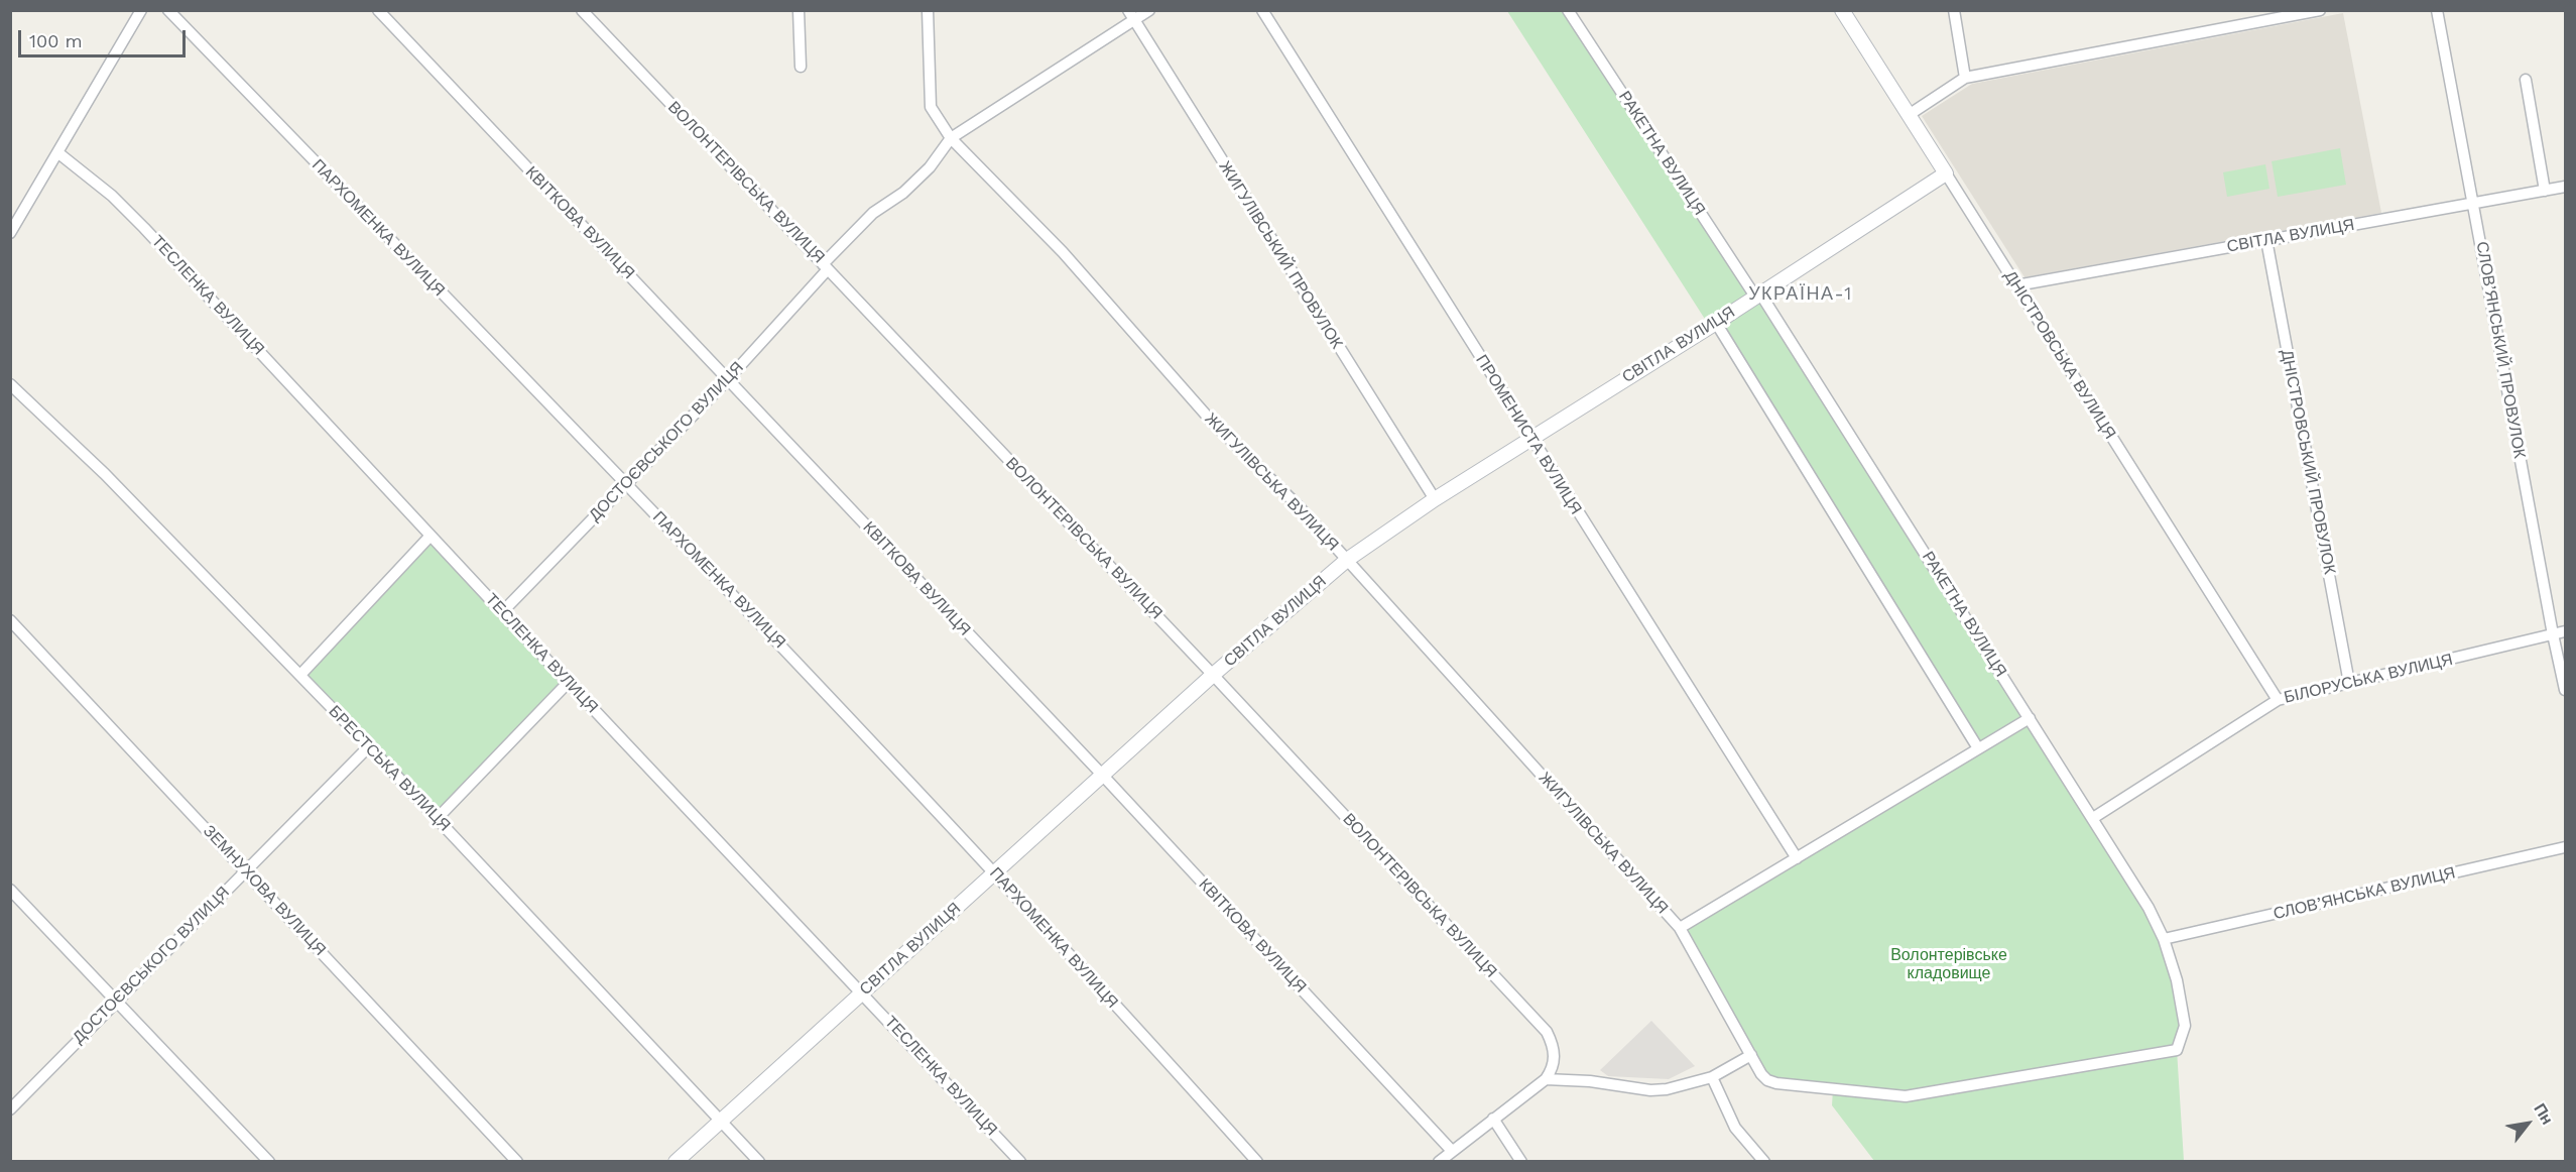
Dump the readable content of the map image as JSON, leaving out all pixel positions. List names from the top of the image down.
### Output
{
  "streets": {
    "street": [
      "РАКЕТНА ВУЛИЦЯ",
      "ВОЛОНТЕРІВСЬКА ВУЛИЦЯ",
      "КВІТКОВА ВУЛИЦЯ",
      "ПАРХОМЕНКА ВУЛИЦЯ",
      "СВІТЛА ВУЛИЦЯ",
      "ЖИГУЛІВСЬКИЙ ПРОВУЛОК",
      "ТЕСЛЕНКА ВУЛИЦЯ",
      "СЛОВ’ЯНСЬКИЙ ПРОВУЛОК",
      "ДНІСТРОВСЬКА ВУЛИЦЯ",
      "ПРОМЕНИСТА ВУЛИЦЯ",
      "ДОСТОЄВСЬКОГО ВУЛИЦЯ",
      "ДНІСТРОВСЬКИЙ ПРОВУЛОК",
      "ЖИГУЛІВСЬКА ВУЛИЦЯ",
      "БІЛОРУСЬКА ВУЛИЦЯ",
      "БРЕСТСЬКА ВУЛИЦЯ",
      "ЗЕМНУХОВА ВУЛИЦЯ",
      "СЛОВ’ЯНСЬКА ВУЛИЦЯ"
    ]
  },
  "crossings": [
    ["РАКЕТНА ВУЛИЦЯ", "СВІТЛА ВУЛИЦЯ"],
    ["РАКЕТНА ВУЛИЦЯ", "ЖИГУЛІВСЬКА ВУЛИЦЯ"],
    ["РАКЕТНА ВУЛИЦЯ", "БІЛОРУСЬКА ВУЛИЦЯ"],
    ["РАКЕТНА ВУЛИЦЯ", "СЛОВ’ЯНСЬКА ВУЛИЦЯ"],
    ["ВОЛОНТЕРІВСЬКА ВУЛИЦЯ", "СВІТЛА ВУЛИЦЯ"],
    ["ВОЛОНТЕРІВСЬКА ВУЛИЦЯ", "ДОСТОЄВСЬКОГО ВУЛИЦЯ"],
    ["КВІТКОВА ВУЛИЦЯ", "СВІТЛА ВУЛИЦЯ"],
    ["КВІТКОВА ВУЛИЦЯ", "ДОСТОЄВСЬКОГО ВУЛИЦЯ"],
    ["ПАРХОМЕНКА ВУЛИЦЯ", "СВІТЛА ВУЛИЦЯ"],
    ["ПАРХОМЕНКА ВУЛИЦЯ", "ДОСТОЄВСЬКОГО ВУЛИЦЯ"],
    ["СВІТЛА ВУЛИЦЯ", "ЖИГУЛІВСЬКИЙ ПРОВУЛОК"],
    ["СВІТЛА ВУЛИЦЯ", "ТЕСЛЕНКА ВУЛИЦЯ"],
    ["СВІТЛА ВУЛИЦЯ", "СЛОВ’ЯНСЬКИЙ ПРОВУЛОК"],
    ["СВІТЛА ВУЛИЦЯ", "ДНІСТРОВСЬКА ВУЛИЦЯ"],
    ["СВІТЛА ВУЛИЦЯ", "ПРОМЕНИСТА ВУЛИЦЯ"],
    ["СВІТЛА ВУЛИЦЯ", "ДНІСТРОВСЬКИЙ ПРОВУЛОК"],
    ["СВІТЛА ВУЛИЦЯ", "ЖИГУЛІВСЬКА ВУЛИЦЯ"],
    ["СВІТЛА ВУЛИЦЯ", "БРЕСТСЬКА ВУЛИЦЯ"],
    ["ЖИГУЛІВСЬКИЙ ПРОВУЛОК", "ДОСТОЄВСЬКОГО ВУЛИЦЯ"],
    ["ТЕСЛЕНКА ВУЛИЦЯ", "ДОСТОЄВСЬКОГО ВУЛИЦЯ"],
    ["СЛОВ’ЯНСЬКИЙ ПРОВУЛОК", "БІЛОРУСЬКА ВУЛИЦЯ"],
    ["ДНІСТРОВСЬКА ВУЛИЦЯ", "БІЛОРУСЬКА ВУЛИЦЯ"],
    ["ДОСТОЄВСЬКОГО ВУЛИЦЯ", "ЖИГУЛІВСЬКА ВУЛИЦЯ"],
    ["ДОСТОЄВСЬКОГО ВУЛИЦЯ", "БРЕСТСЬКА ВУЛИЦЯ"],
    ["ДОСТОЄВСЬКОГО ВУЛИЦЯ", "ЗЕМНУХОВА ВУЛИЦЯ"],
    ["ДНІСТРОВСЬКИЙ ПРОВУЛОК", "БІЛОРУСЬКА ВУЛИЦЯ"]
  ],
  "districts": ["УКРАЇНА-1"],
  "parks": ["Волонтерівське кладовище"],
  "scale_bar": "100 m",
  "north": "top right"
}
